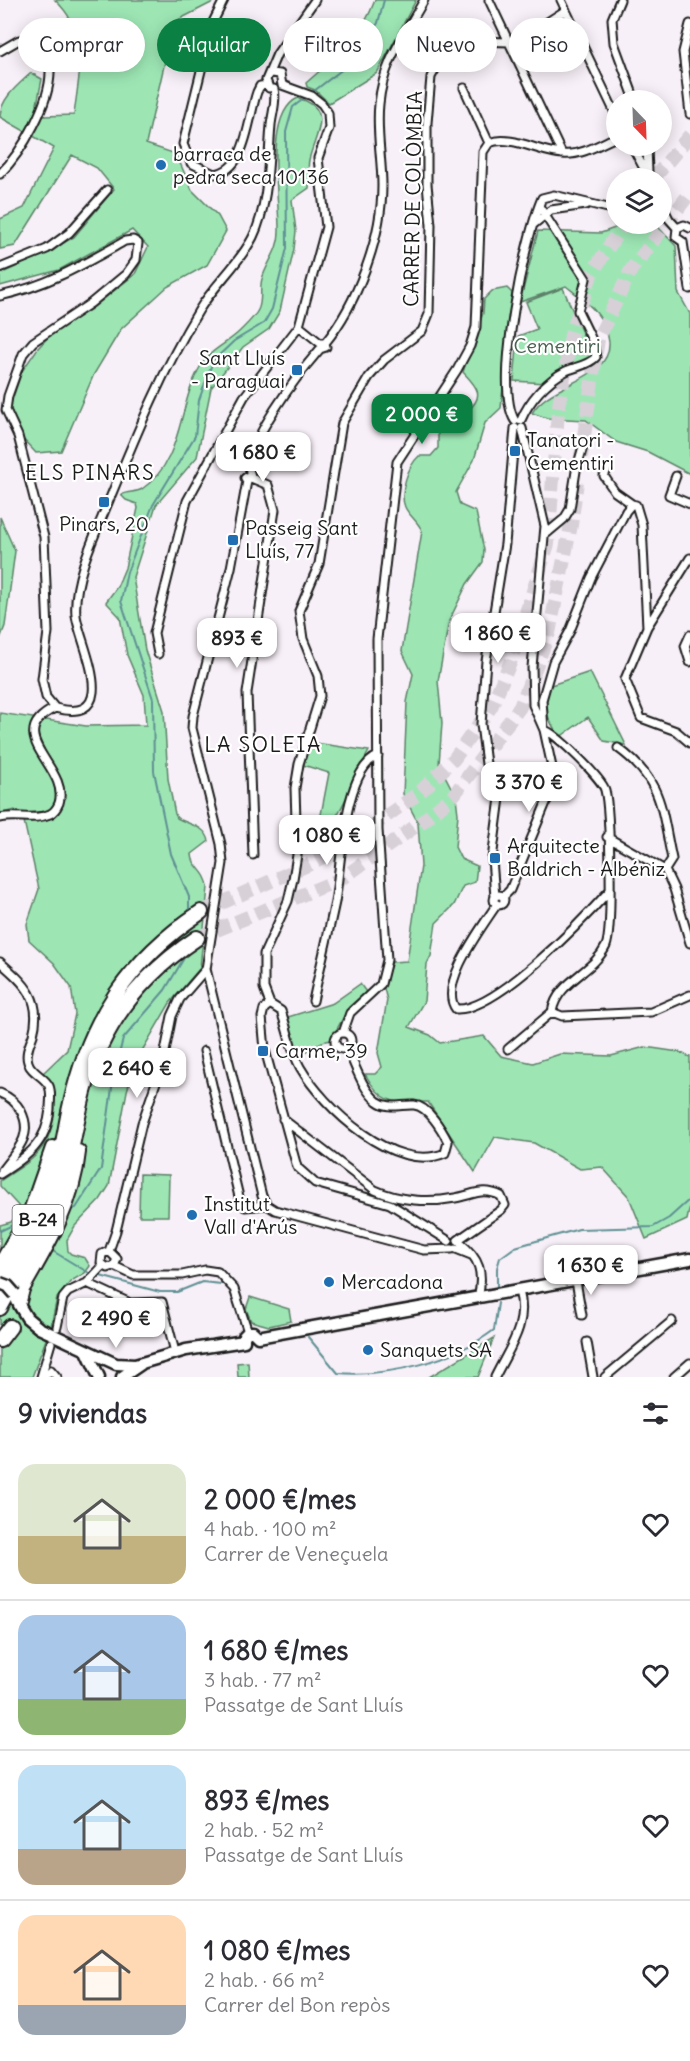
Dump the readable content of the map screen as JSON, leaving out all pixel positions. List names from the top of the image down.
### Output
{
  "streets": {
    "highway": ["B-24"],
    "street": ["CARRER DE COLÒMBIA"]
  },
  "districts": ["ELS PINARS", "LA SOLEIA"],
  "parks": ["Cementiri"],
  "places": {
    "other": [
      "barraca de pedra seca 10136",
      "Institut Vall d'Arús",
      "Mercadona",
      "Sanquets SA"
    ],
    "transit": [
      "Sant Lluís - Paraguai",
      "Tanatori - Cementiri",
      "Pinars, 20",
      "Passeig Sant Lluís, 77",
      "Arquitecte Baldrich - Albéniz",
      "Carme, 39"
    ]
  },
  "north": "bottom right",
  "page": {
    "chip": [
      "Comprar",
      "Alquilar",
      "Filtros",
      "Nuevo",
      "Piso"
    ],
    "price": [
      "2 000 €",
      "1 680 €",
      "1 860 €",
      "893 €",
      "3 370 €",
      "1 080 €",
      "2 640 €",
      "1 630 €",
      "2 490 €"
    ],
    "heading": "9 viviendas",
    "list": [
      {
        "name": "2 000 €/mes",
        "note": "4 hab. · 100 m² · Carrer de Veneçuela"
      },
      {
        "name": "1 680 €/mes",
        "note": "3 hab. · 77 m² · Passatge de Sant Lluís"
      },
      {
        "name": "893 €/mes",
        "note": "2 hab. · 52 m² · Passatge de Sant Lluís"
      },
      {
        "name": "1 080 €/mes",
        "note": "2 hab. · 66 m² · Carrer del Bon repòs"
      }
    ]
  }
}
